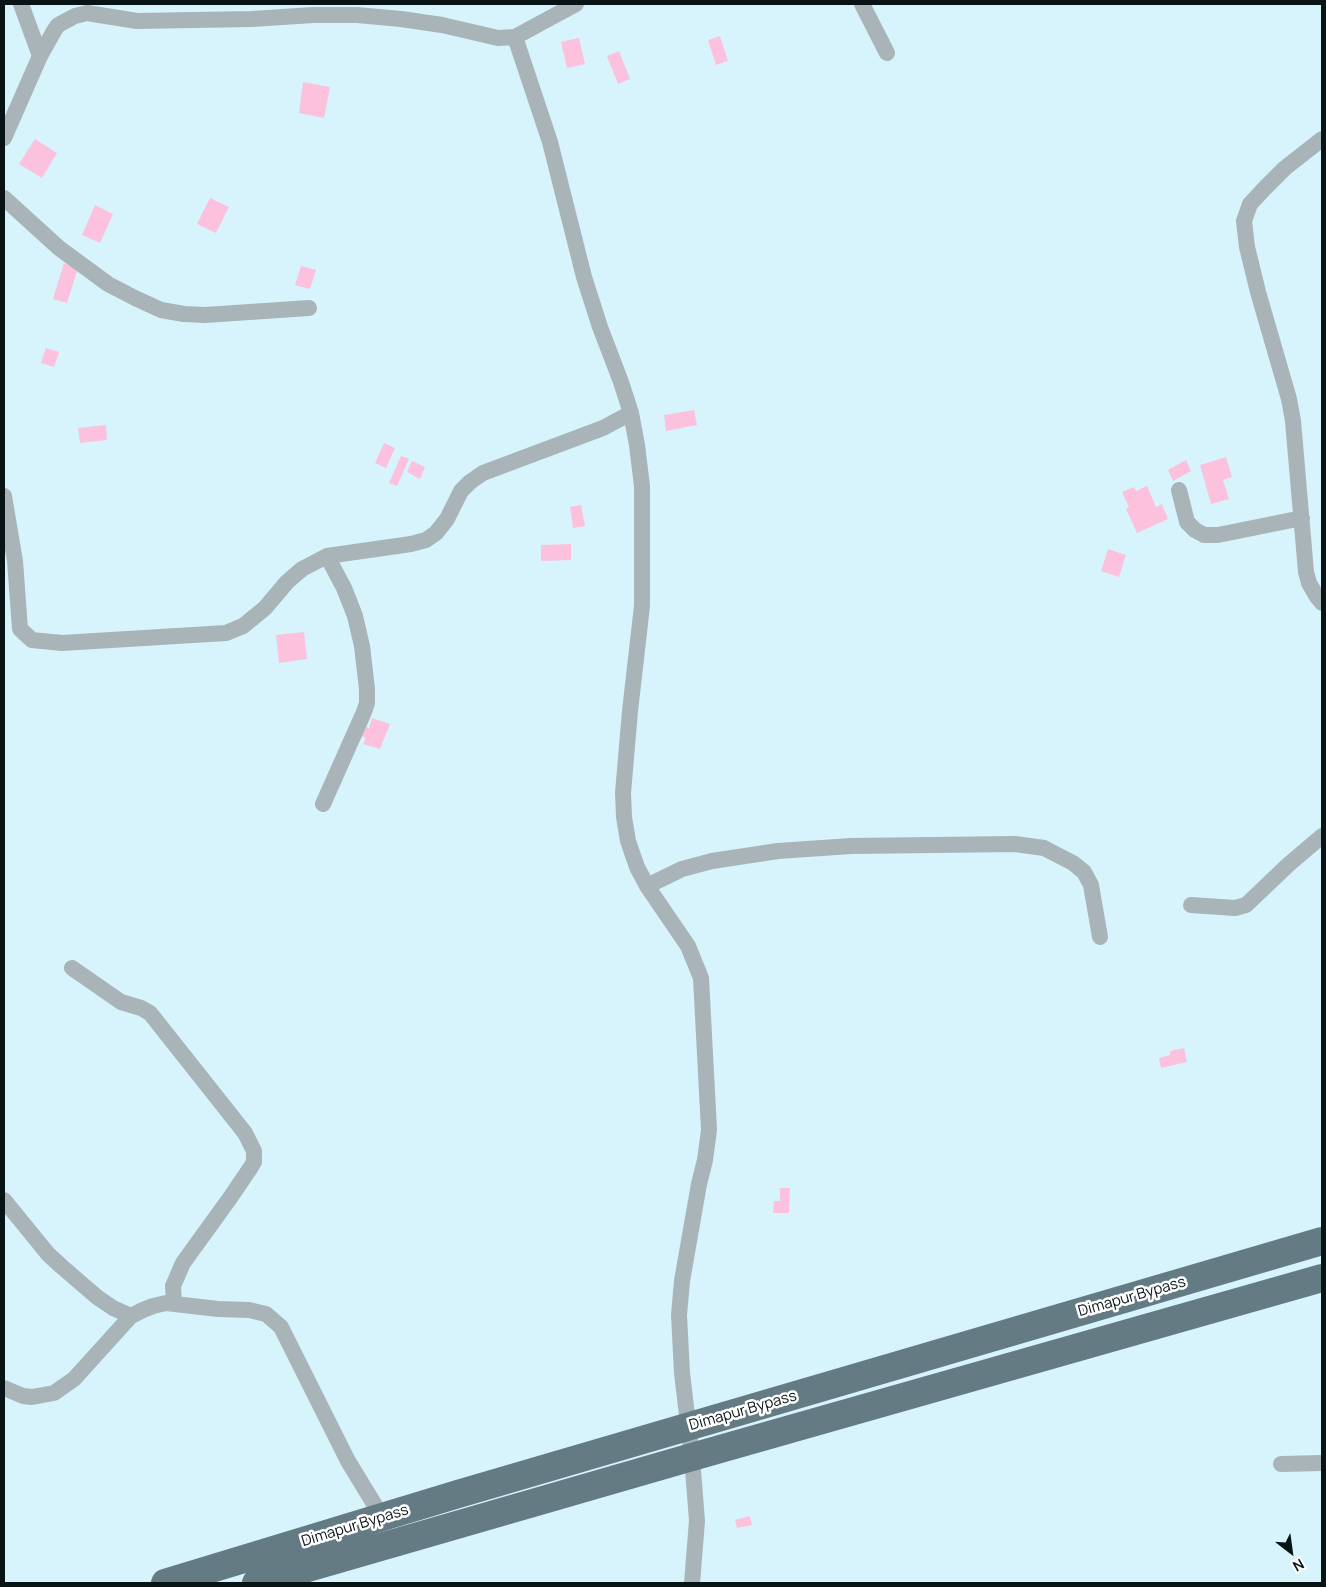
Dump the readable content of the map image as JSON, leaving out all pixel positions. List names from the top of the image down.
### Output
{
  "streets": {
    "highway": ["Dimapur Bypass"]
  },
  "north": "bottom right"
}
